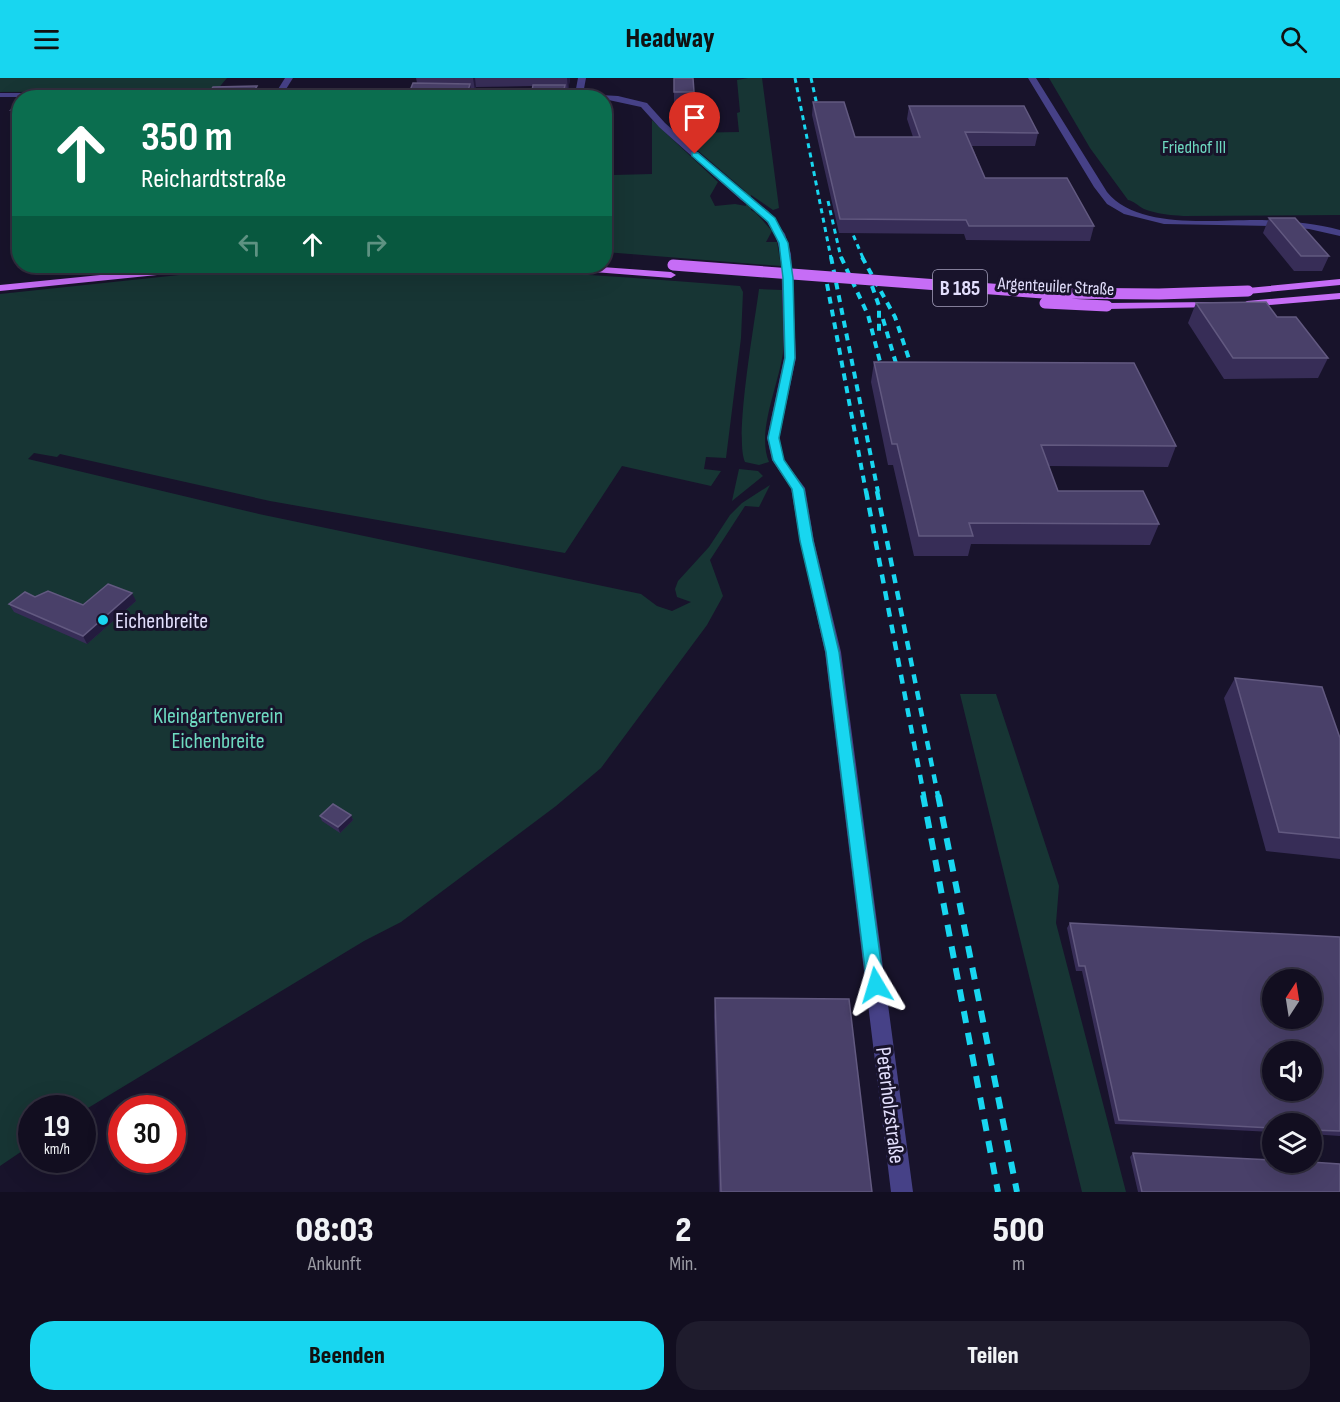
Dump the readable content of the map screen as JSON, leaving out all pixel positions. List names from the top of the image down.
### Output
{
  "streets": {
    "main road": ["Argenteuiler Straße", "B 185"],
    "street": ["Peterholzstraße"]
  },
  "parks": ["Friedhof III", "Kleingartenverein Eichenbreite"],
  "places": ["Eichenbreite"],
  "north": "top",
  "page": {
    "header": "Headway",
    "turn": ["350 m", "Reichardtstraße"],
    "speed": "19 km/h",
    "limit": "30",
    "eta": [
      "08:03",
      "Ankunft",
      "2",
      "Min.",
      "500",
      "m"
    ],
    "buttons": ["Beenden", "Teilen"]
  }
}
